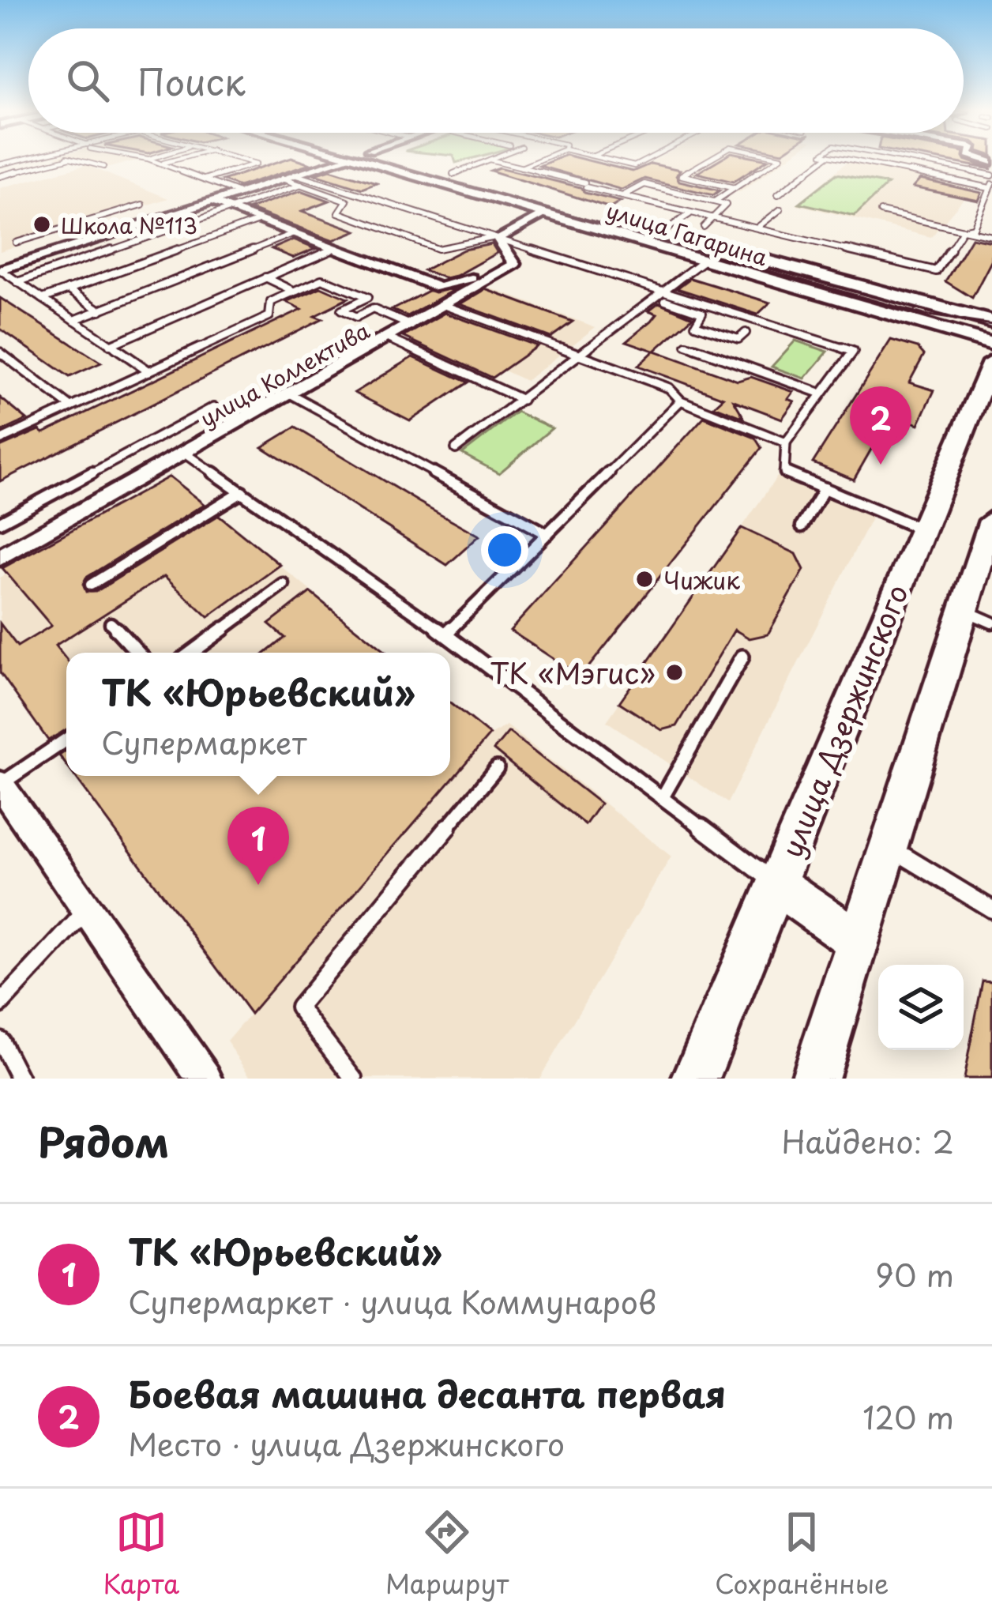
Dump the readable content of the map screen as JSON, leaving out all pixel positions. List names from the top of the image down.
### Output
{
  "streets": {
    "main road": ["улица Гагарина", "улица Дзержинского"],
    "street": ["улица Коллектива"]
  },
  "places": ["Школа №113", "Чижик", "ТК «Мэгис»"],
  "page": {
    "search": "Поиск",
    "pins": ["2", "1"],
    "popup": ["ТК «Юрьевский»", "Супермаркет"],
    "heading": ["Рядом", "Найдено: 2"],
    "list": [
      {
        "mark": "1",
        "name": "ТК «Юрьевский»",
        "note": "Супермаркет · улица Коммунаров",
        "value": "90 m"
      },
      {
        "mark": "2",
        "name": "Боевая машина десанта первая",
        "note": "Место · улица Дзержинского",
        "value": "120 m"
      }
    ],
    "nav": ["Карта", "Маршрут", "Сохранённые"]
  }
}
